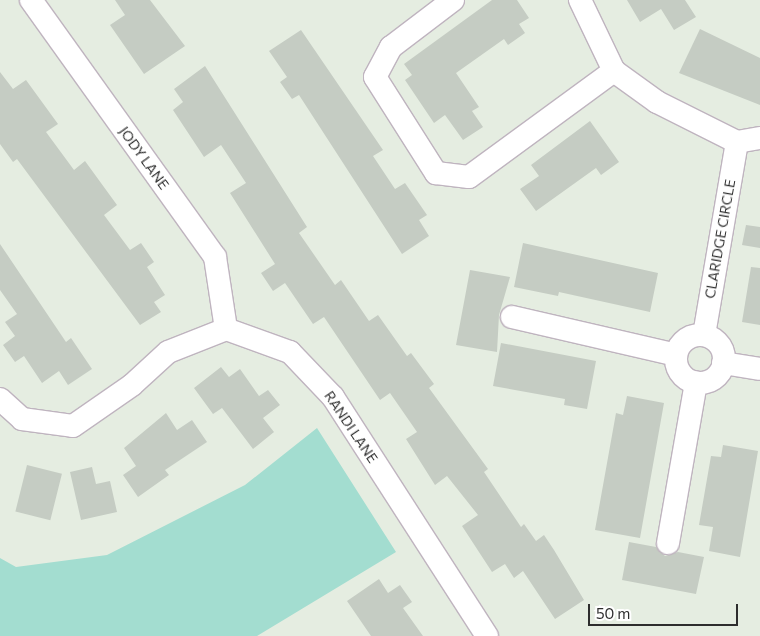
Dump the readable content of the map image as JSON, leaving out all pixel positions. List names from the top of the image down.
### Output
{
  "streets": {
    "street": ["JODY LANE", "CLARIDGE CIRCLE", "RANDI LANE"]
  },
  "crossings": [
    ["JODY LANE", "RANDI LANE"]
  ],
  "scale_bar": "50 m"
}
